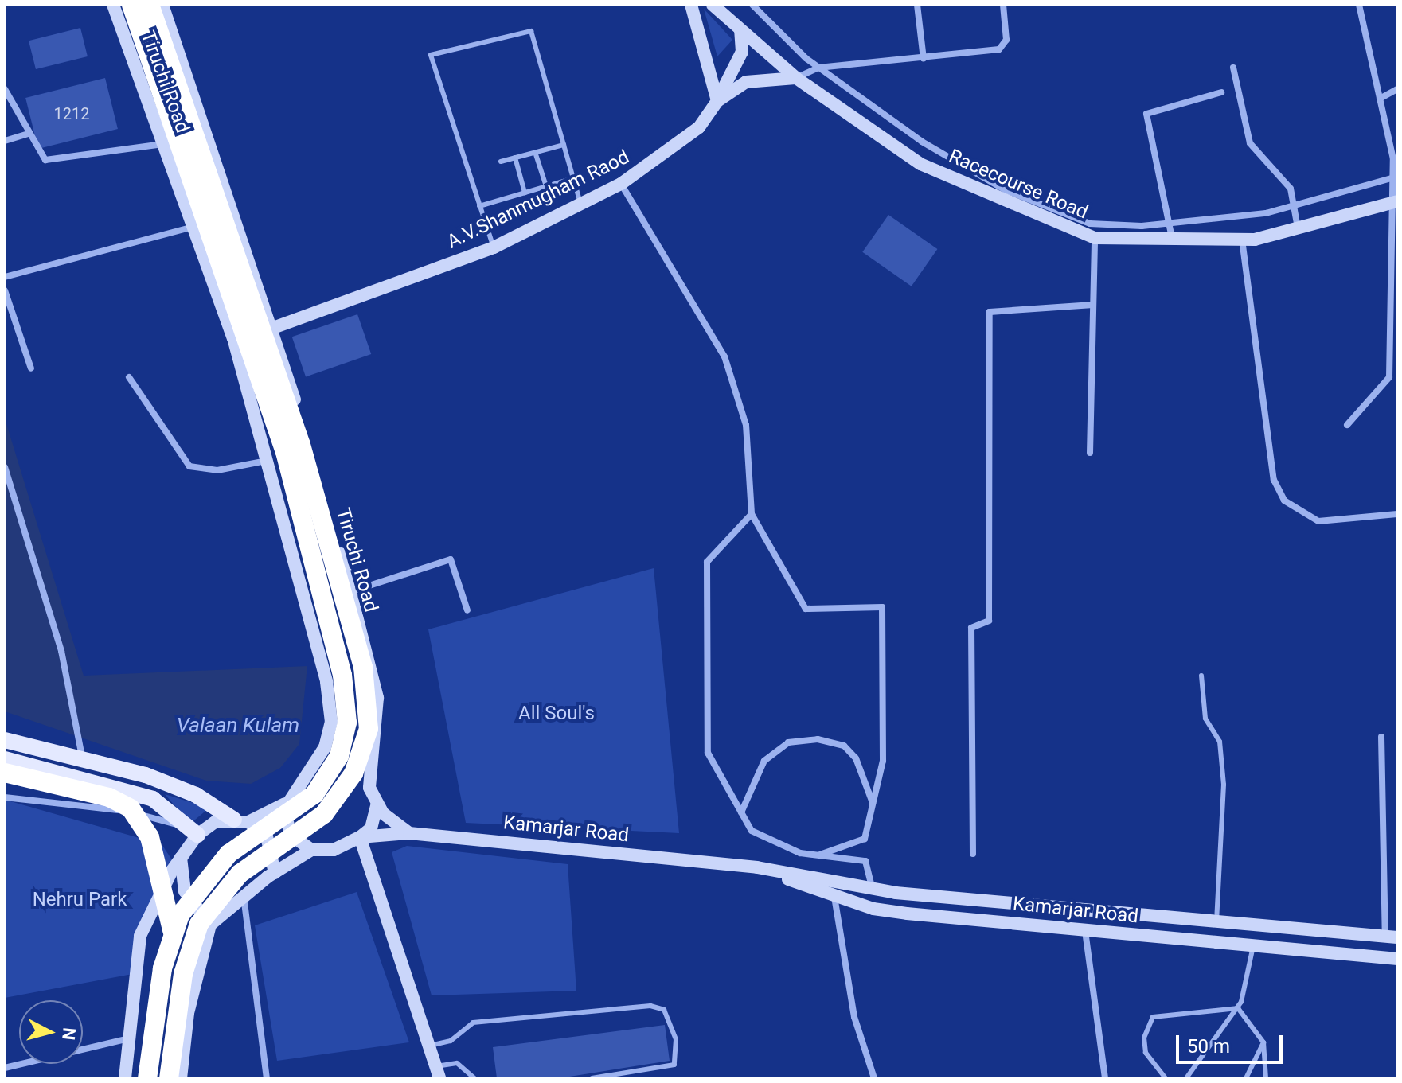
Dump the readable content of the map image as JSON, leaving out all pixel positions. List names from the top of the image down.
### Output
{
  "streets": {
    "highway": ["Tiruchi Road"],
    "street": ["Racecourse Road", "A.V.Shanmugham Raod", "Kamarjar Road"]
  },
  "crossings": [
    ["Tiruchi Road", "Kamarjar Road"],
    ["Racecourse Road", "A.V.Shanmugham Raod"]
  ],
  "water": ["Valaan Kulam"],
  "parks": ["All Soul's", "Nehru Park"],
  "house_numbers": ["1212"],
  "scale_bar": "50 m",
  "north": "right"
}
